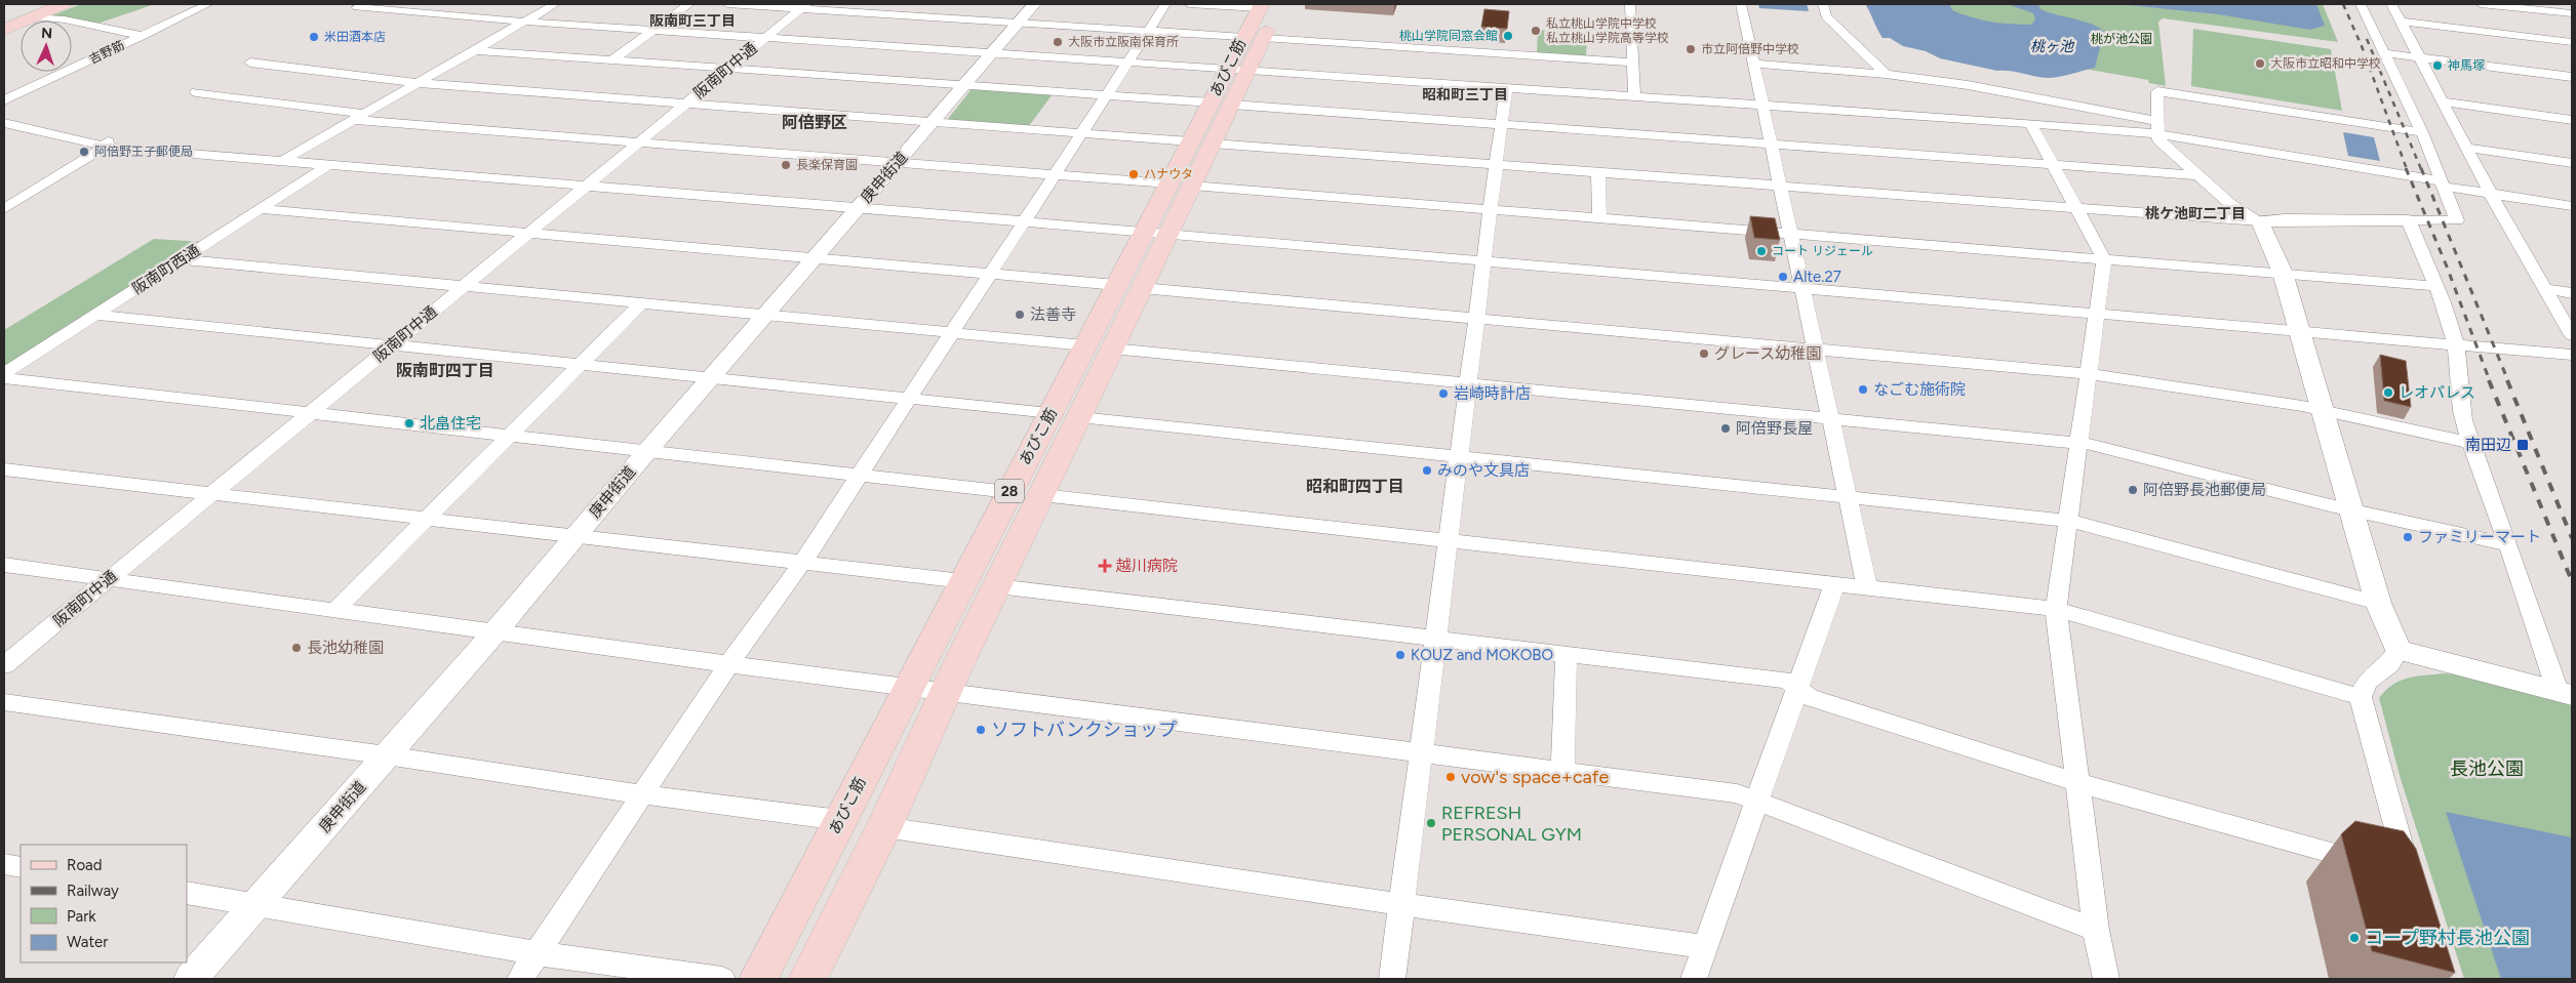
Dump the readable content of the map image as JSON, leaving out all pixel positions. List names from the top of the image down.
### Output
{
  "streets": {
    "main road": ["あびこ筋", "28"],
    "street": [
      "吉野筋",
      "阪南町中通",
      "庚申街道",
      "阪南町西通"
    ]
  },
  "districts": [
    "阪南町三丁目",
    "昭和町三丁目",
    "阿倍野区",
    "桃ケ池町二丁目",
    "阪南町四丁目",
    "昭和町四丁目"
  ],
  "water": ["桃ヶ池"],
  "parks": ["桃が池公園", "長池公園"],
  "places": {
    "other": [
      "私立桃山学院中学校 私立桃山学院高等学校",
      "桃山学院同窓会館",
      "米田酒本店",
      "大阪市立阪南保育所",
      "市立阿倍野中学校",
      "大阪市立昭和中学校",
      "神馬塚",
      "阿倍野王子郵便局",
      "長楽保育園",
      "ハナウタ",
      "コート リジェール",
      "Alte.27",
      "法善寺",
      "グレース幼稚園",
      "なごむ施術院",
      "レオパレス",
      "岩崎時計店",
      "北畠住宅",
      "阿倍野長屋",
      "みのや文具店",
      "阿倍野長池郵便局",
      "ファミリーマート",
      "長池幼稚園",
      "KOUZ and MOKOBO",
      "ソフトバンクショップ",
      "vow's space+cafe",
      "REFRESH PERSONAL GYM",
      "コープ野村長池公園"
    ],
    "transit": ["南田辺"],
    "health": ["越川病院"]
  },
  "legend": [
    "Road",
    "Railway",
    "Park",
    "Water"
  ],
  "north": "top"
}
